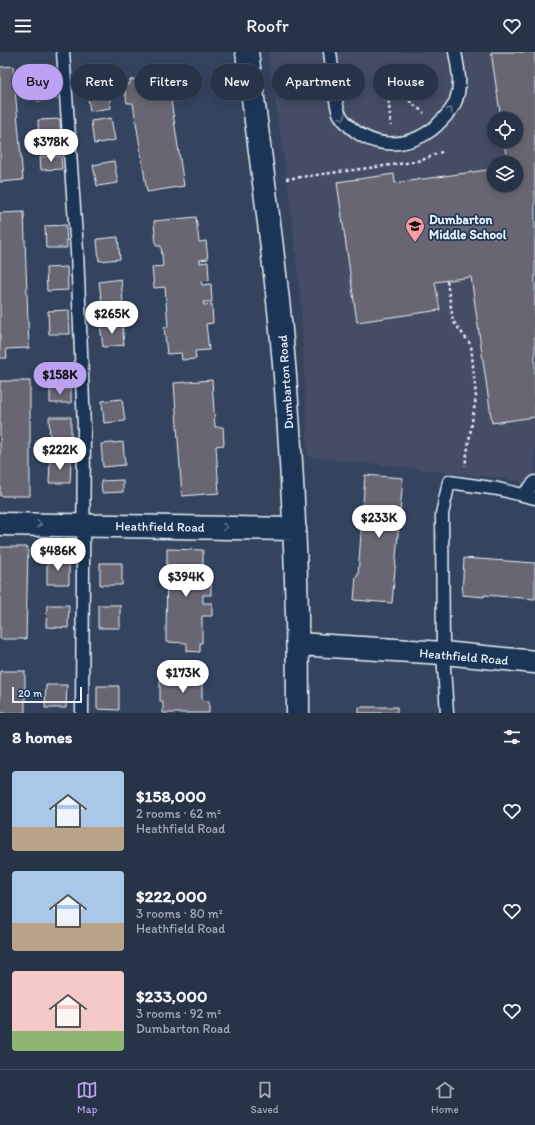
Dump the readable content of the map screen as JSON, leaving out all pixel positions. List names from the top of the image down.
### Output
{
  "streets": {
    "street": ["Dumbarton Road", "Heathfield Road"]
  },
  "crossings": [
    ["Dumbarton Road", "Heathfield Road"]
  ],
  "one_way": ["Heathfield Road"],
  "places": {
    "school or university": ["Dumbarton Middle School"]
  },
  "scale_bar": "20 m",
  "page": {
    "header": "Roofr",
    "chip": [
      "Buy",
      "Rent",
      "Filters",
      "New",
      "Apartment",
      "House"
    ],
    "price": [
      "$378K",
      "$265K",
      "$158K",
      "$222K",
      "$233K",
      "$486K",
      "$394K",
      "$173K"
    ],
    "scale": "20 m",
    "heading": "8 homes",
    "list": [
      {
        "name": "$158,000",
        "note": "2 rooms · 62 m² · Heathfield Road"
      },
      {
        "name": "$222,000",
        "note": "3 rooms · 80 m² · Heathfield Road"
      },
      {
        "name": "$233,000",
        "note": "3 rooms · 92 m² · Dumbarton Road"
      }
    ],
    "tabs": ["Map", "Saved", "Home"]
  }
}
